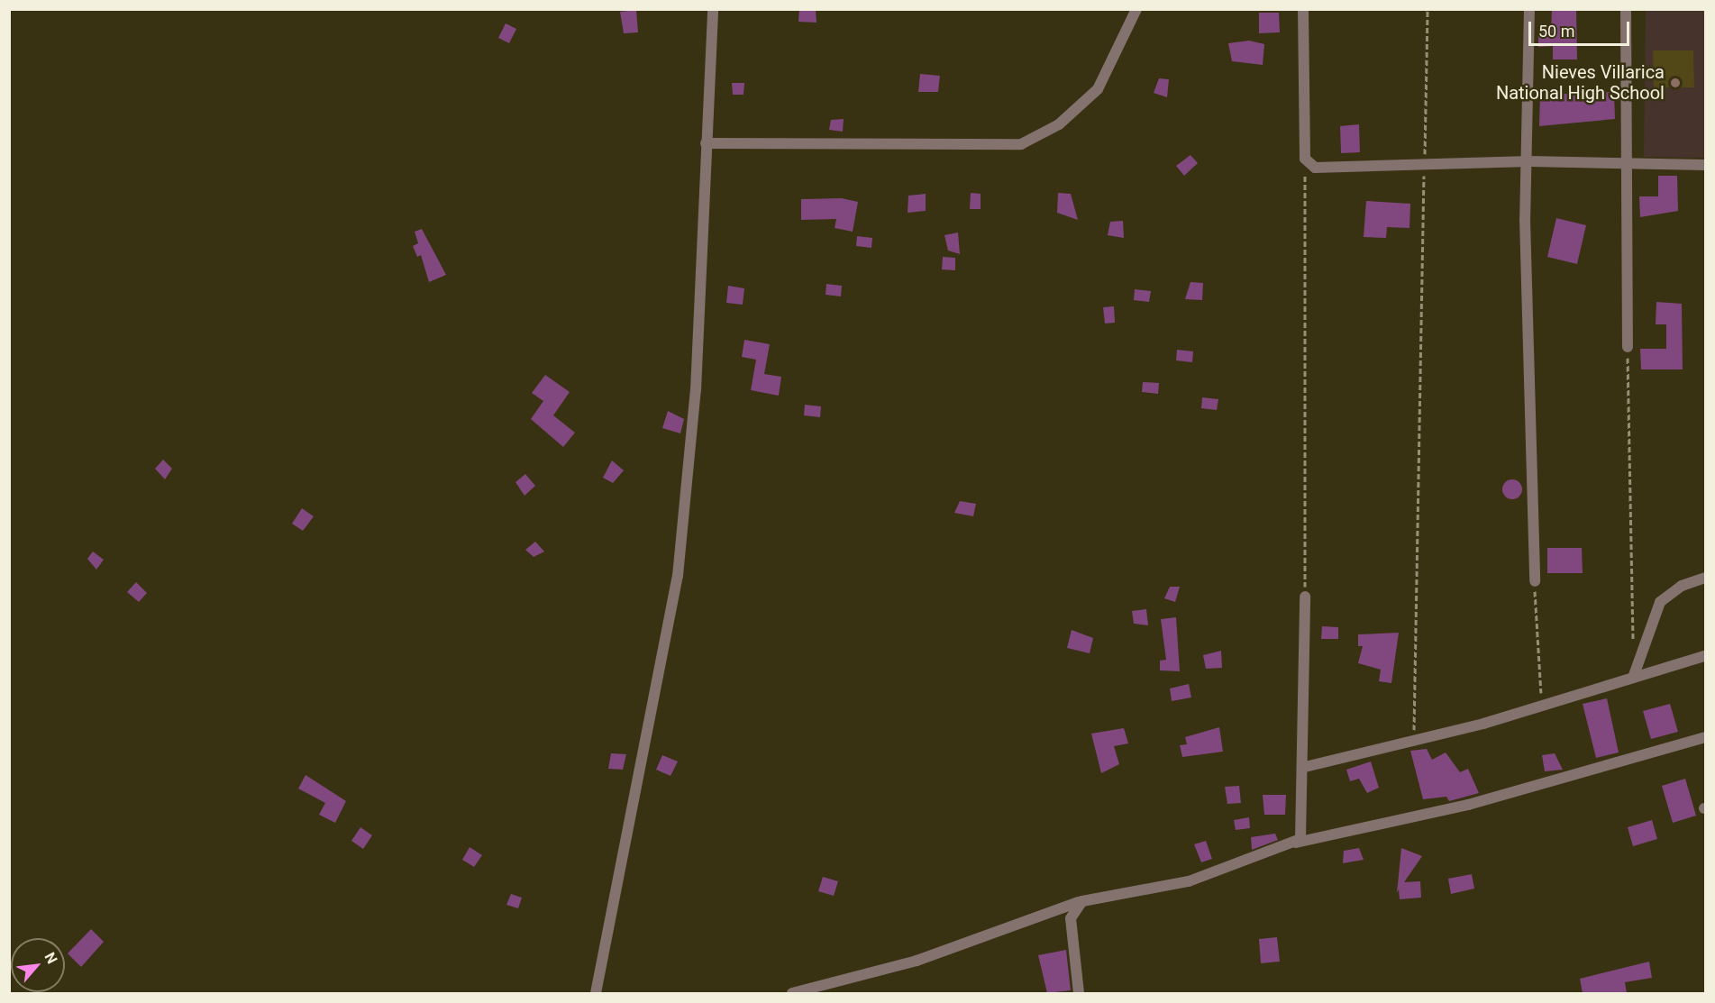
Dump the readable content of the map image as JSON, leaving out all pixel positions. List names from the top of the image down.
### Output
{
  "places": ["Nieves Villarica National High School"],
  "scale_bar": "50 m",
  "north": "top right"
}
